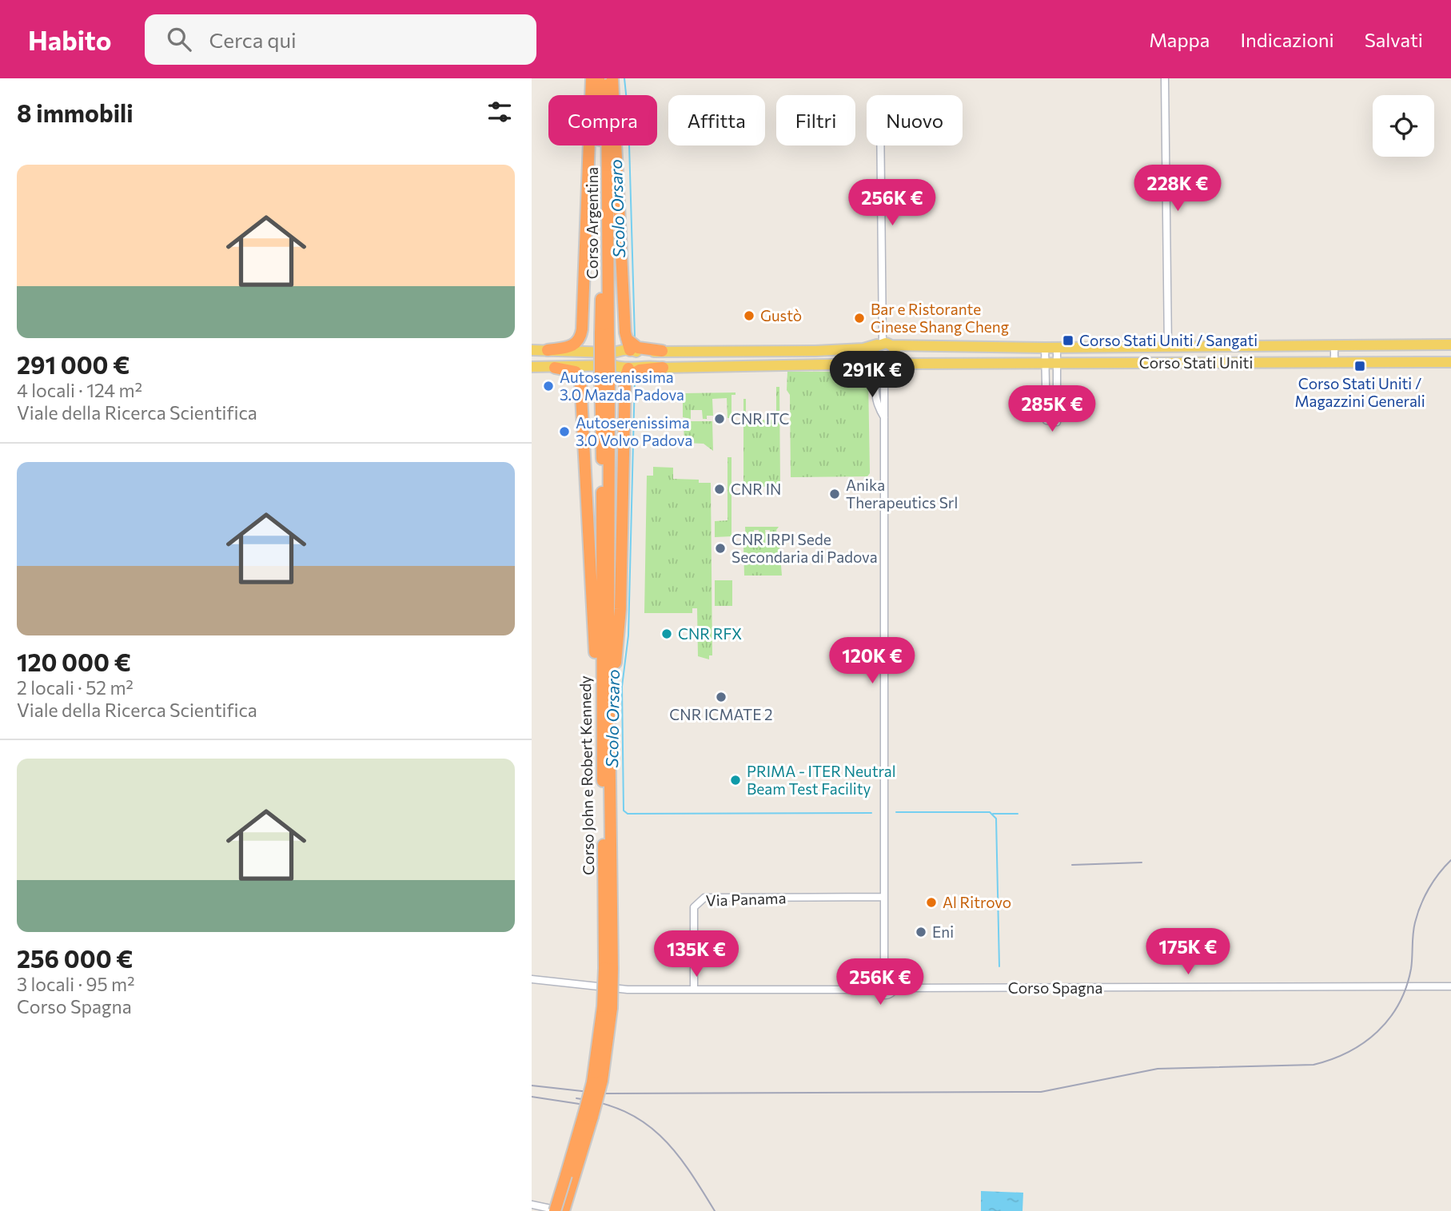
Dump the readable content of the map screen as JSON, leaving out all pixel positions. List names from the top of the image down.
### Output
{
  "streets": {
    "highway": ["Corso Argentina", "Corso John e Robert Kennedy"],
    "main road": ["Corso Stati Uniti"],
    "street": ["Via Panama", "Corso Spagna"]
  },
  "crossings": [
    ["Corso Argentina", "Corso John e Robert Kennedy"],
    ["Via Panama", "Corso Spagna"]
  ],
  "water": ["Scolo Orsaro"],
  "places": {
    "other": [
      "Gustò",
      "Bar e Ristorante Cinese Shang Cheng",
      "Autoserenissima 3.0 Mazda Padova",
      "CNR ITC",
      "Autoserenissima 3.0 Volvo Padova",
      "CNR IN",
      "Anika Therapeutics Srl",
      "CNR IRPI Sede Secondaria di Padova",
      "CNR RFX",
      "CNR ICMATE 2",
      "PRIMA - ITER Neutral Beam Test Facility",
      "Al Ritrovo",
      "Eni"
    ],
    "transit": ["Corso Stati Uniti / Sangati", "Corso Stati Uniti / Magazzini Generali"]
  },
  "page": {
    "header": "Habito",
    "search": "Cerca qui",
    "nav": ["Mappa", "Indicazioni", "Salvati"],
    "heading": "8 immobili",
    "chip": [
      "Compra",
      "Affitta",
      "Filtri",
      "Nuovo"
    ],
    "list": [
      {
        "name": "291 000 €",
        "note": "4 locali · 124 m² · Viale della Ricerca Scientifica"
      },
      {
        "name": "120 000 €",
        "note": "2 locali · 52 m² · Viale della Ricerca Scientifica"
      },
      {
        "name": "256 000 €",
        "note": "3 locali · 95 m² · Corso Spagna"
      }
    ],
    "price": [
      "228K €",
      "256K €",
      "291K €",
      "285K €",
      "120K €",
      "175K €",
      "135K €",
      "256K €"
    ]
  }
}
